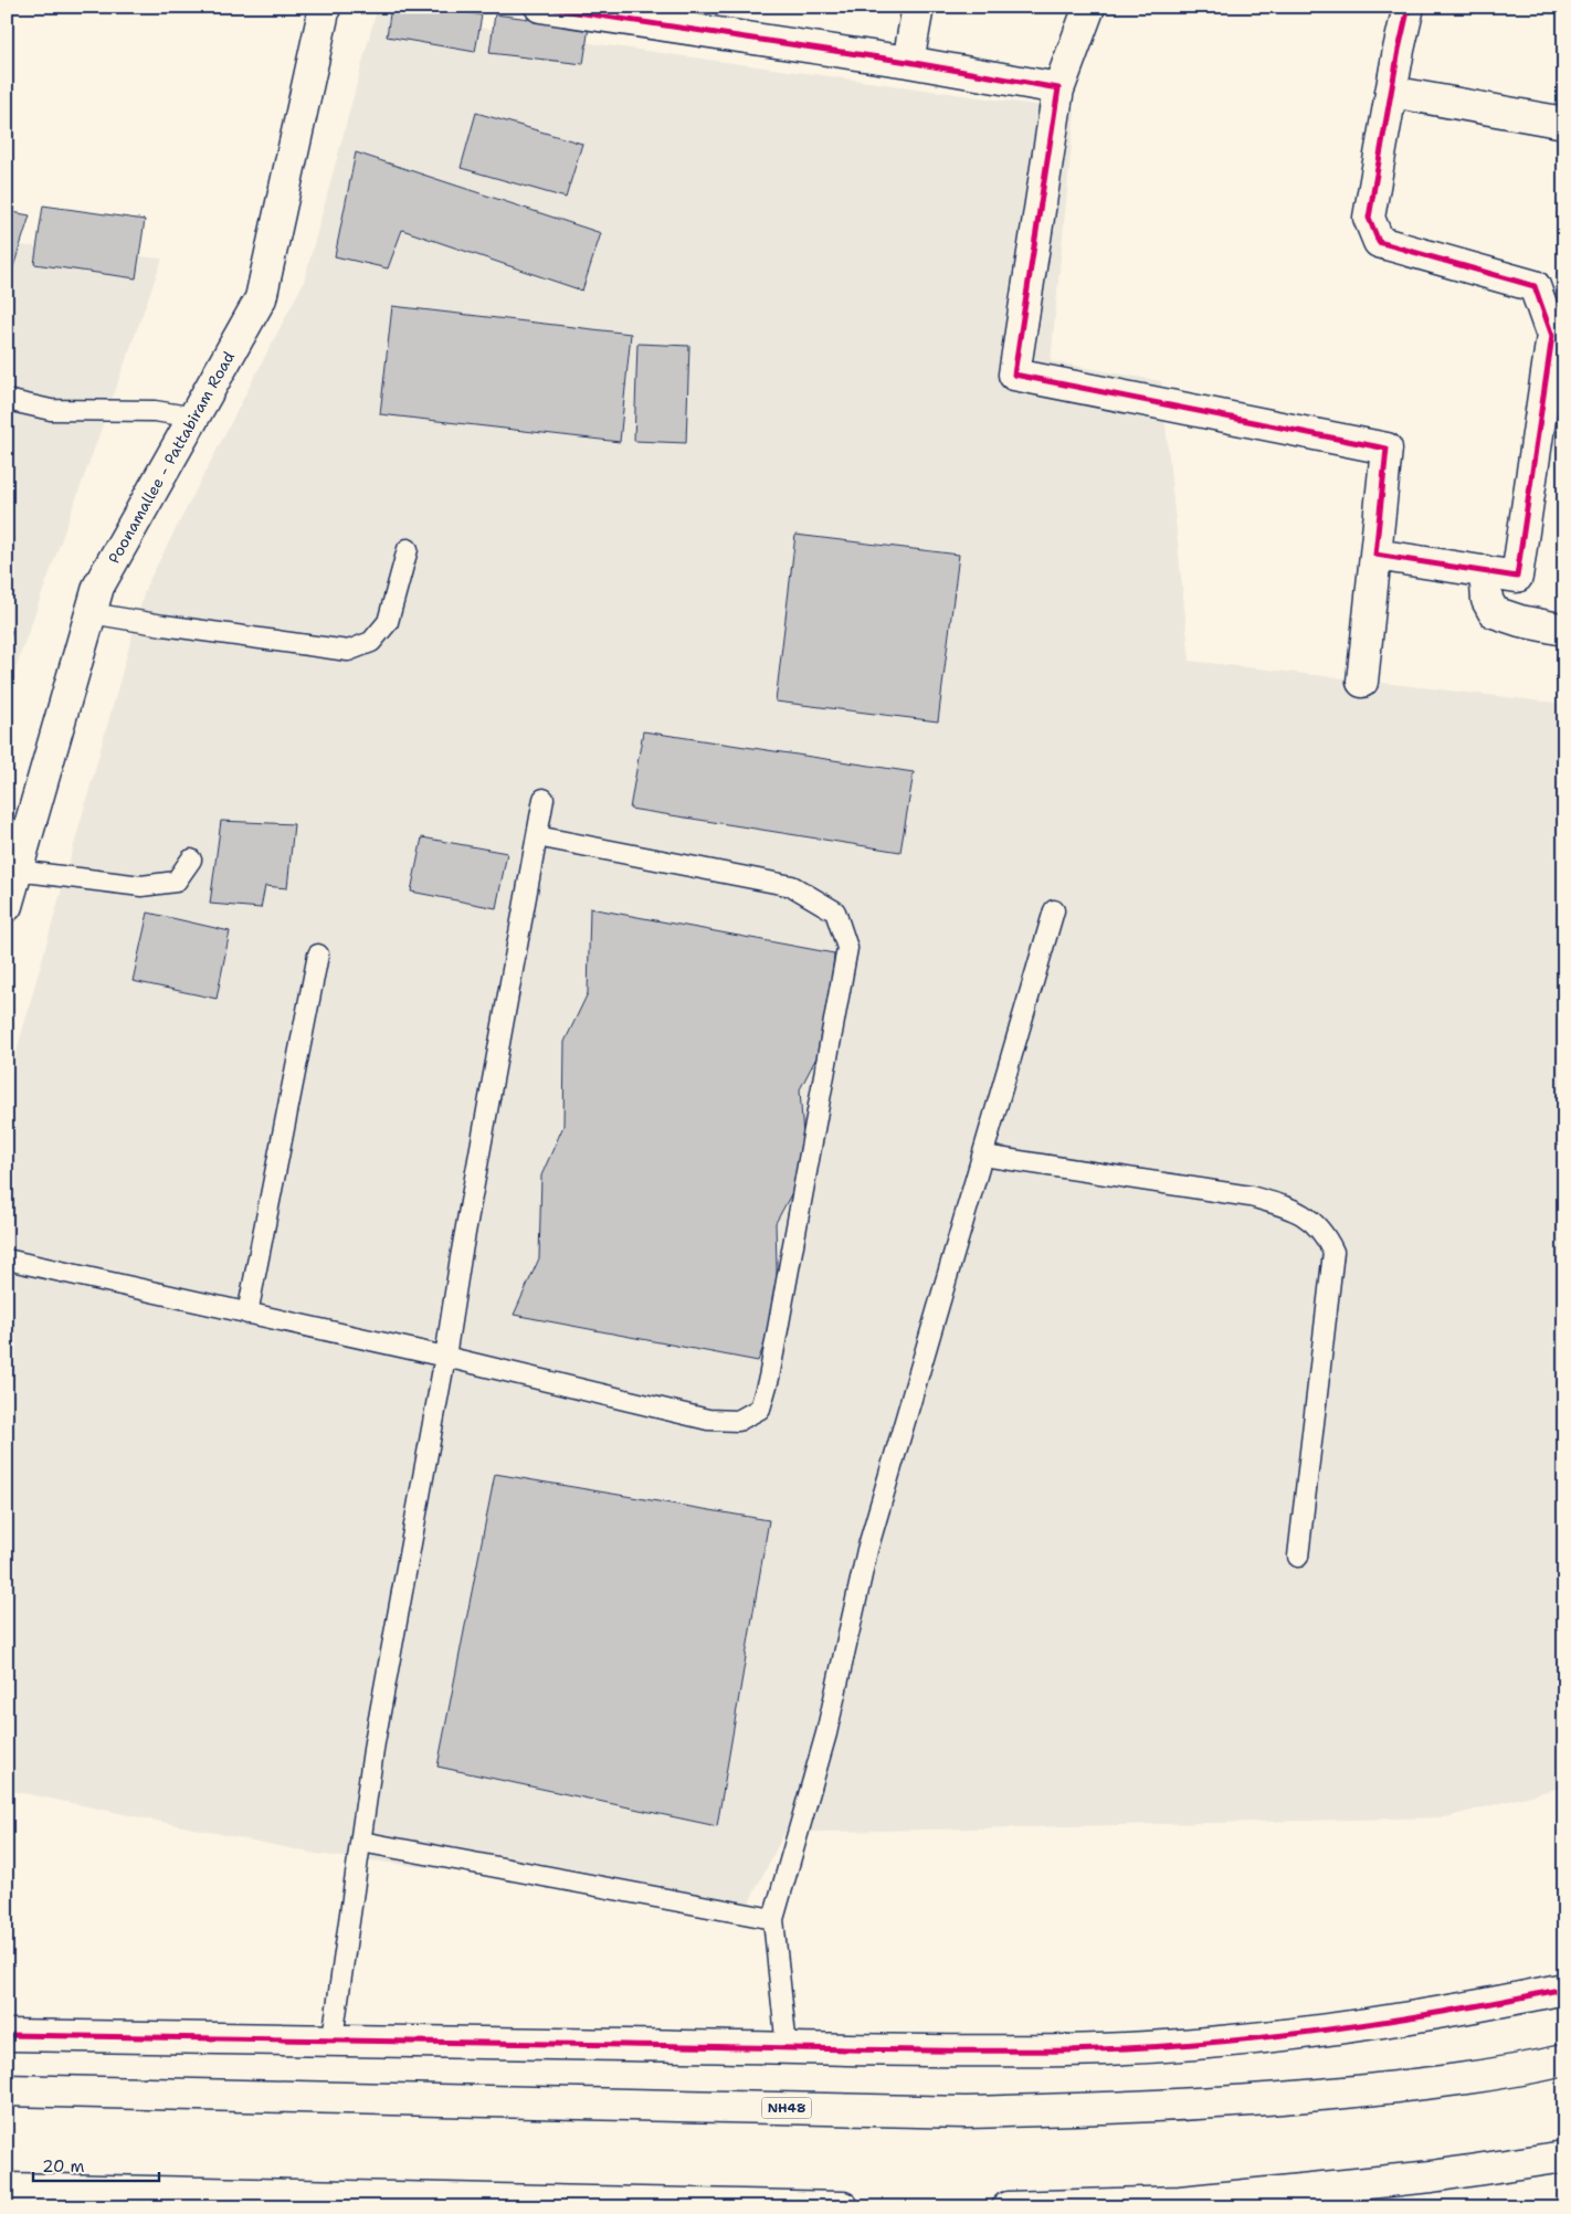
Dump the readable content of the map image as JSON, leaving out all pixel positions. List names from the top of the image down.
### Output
{
  "streets": {
    "main road": ["Poonamallee - Pattabiram Road", "NH48"]
  },
  "scale_bar": "20 m"
}
